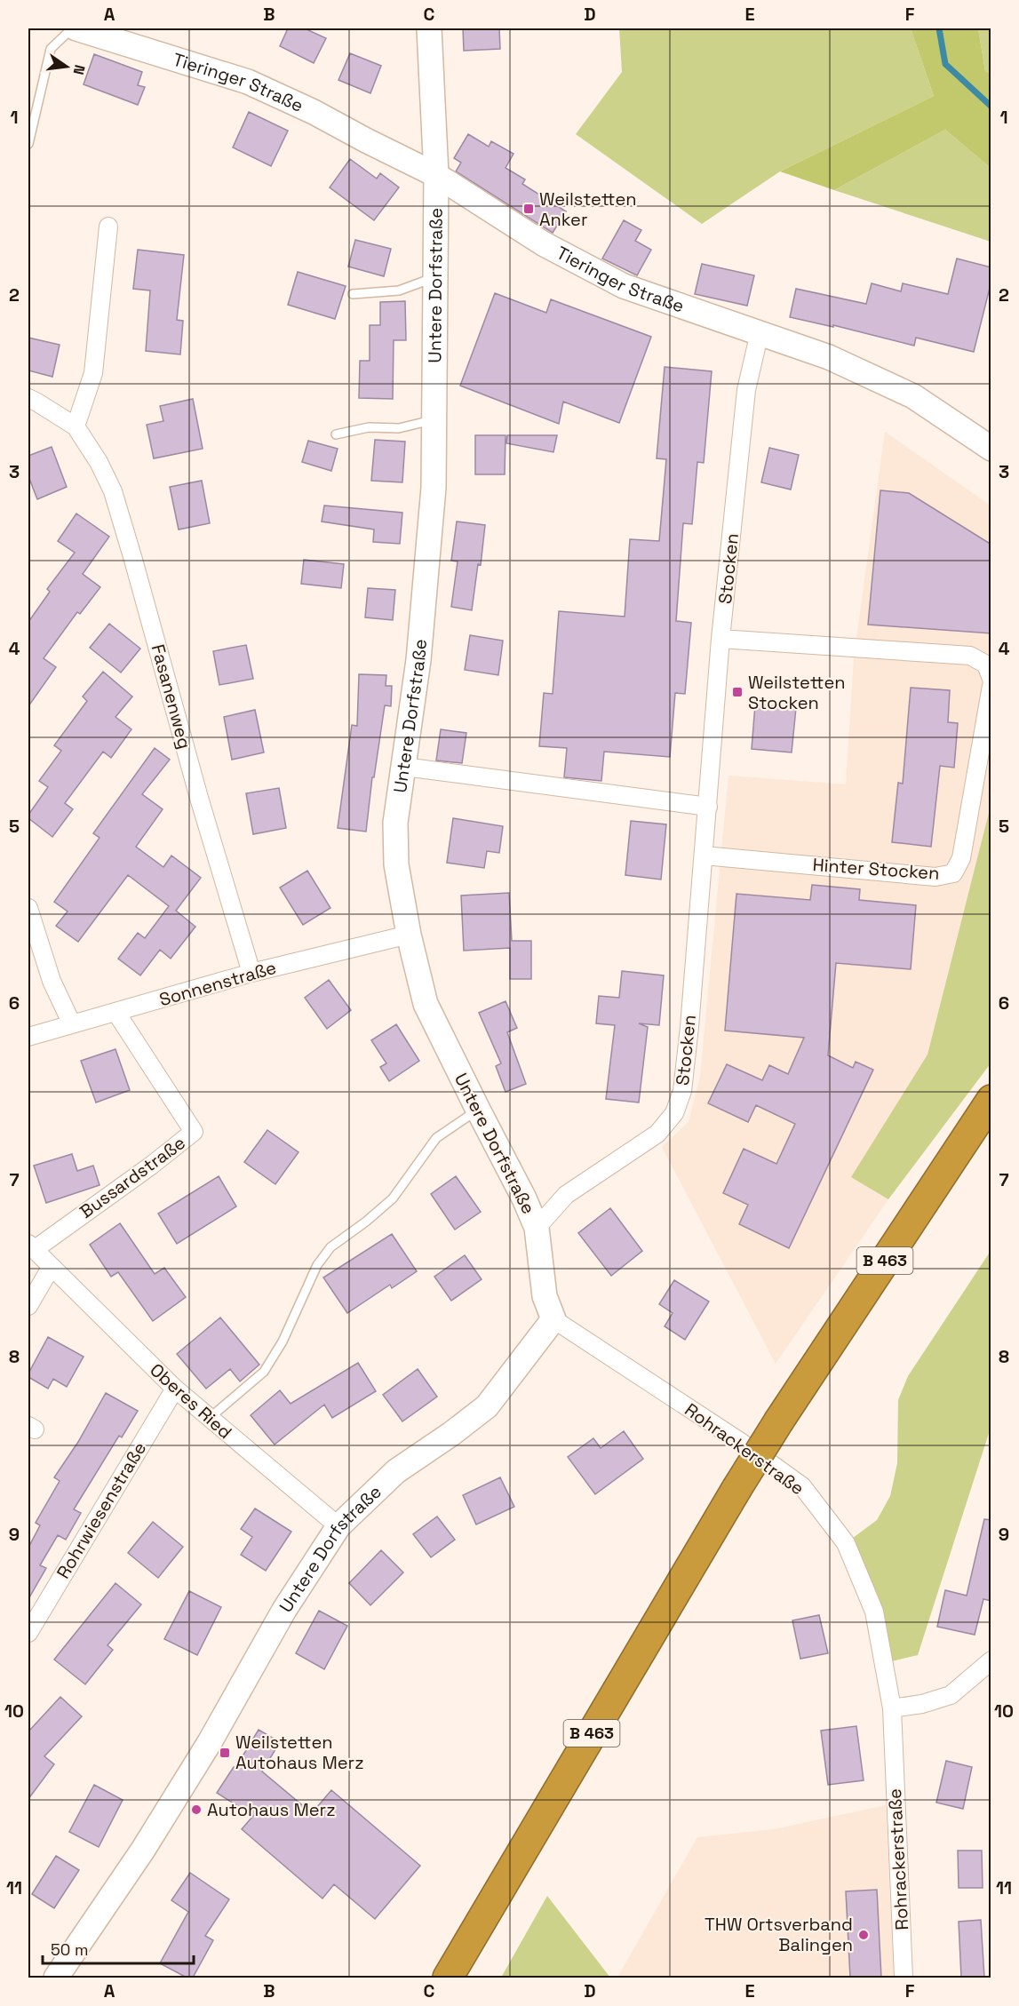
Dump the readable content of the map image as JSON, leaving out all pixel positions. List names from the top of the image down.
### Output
{
  "streets": {
    "highway": ["B 463"],
    "street": [
      "Tieringer Straße",
      "Untere Dorfstraße",
      "Stocken",
      "Fasanenweg",
      "Hinter Stocken",
      "Sonnenstraße",
      "Bussardstraße",
      "Oberes Ried",
      "Rohrackerstraße",
      "Rohrwiesenstraße"
    ]
  },
  "crossings": [
    ["Tieringer Straße", "Untere Dorfstraße"],
    ["Tieringer Straße", "Stocken"],
    ["Untere Dorfstraße", "Stocken"],
    ["Untere Dorfstraße", "Sonnenstraße"],
    ["Untere Dorfstraße", "Oberes Ried"],
    ["Untere Dorfstraße", "Rohrackerstraße"],
    ["Stocken", "Hinter Stocken"],
    ["Fasanenweg", "Sonnenstraße"],
    ["Sonnenstraße", "Bussardstraße"],
    ["Bussardstraße", "Oberes Ried"],
    ["Oberes Ried", "Rohrwiesenstraße"]
  ],
  "places": {
    "transit": ["Weilstetten Anker", "Weilstetten Stocken", "Weilstetten Autohaus Merz"],
    "other": ["Autohaus Merz", "THW Ortsverband Balingen"]
  },
  "scale_bar": "50 m",
  "north": "right",
  "grid": {
    "columns": [
      "A",
      "B",
      "C",
      "D",
      "E",
      "F"
    ],
    "rows": [
      "1",
      "2",
      "3",
      "4",
      "5",
      "6",
      "7",
      "8",
      "9",
      "10",
      "11"
    ]
  }
}
